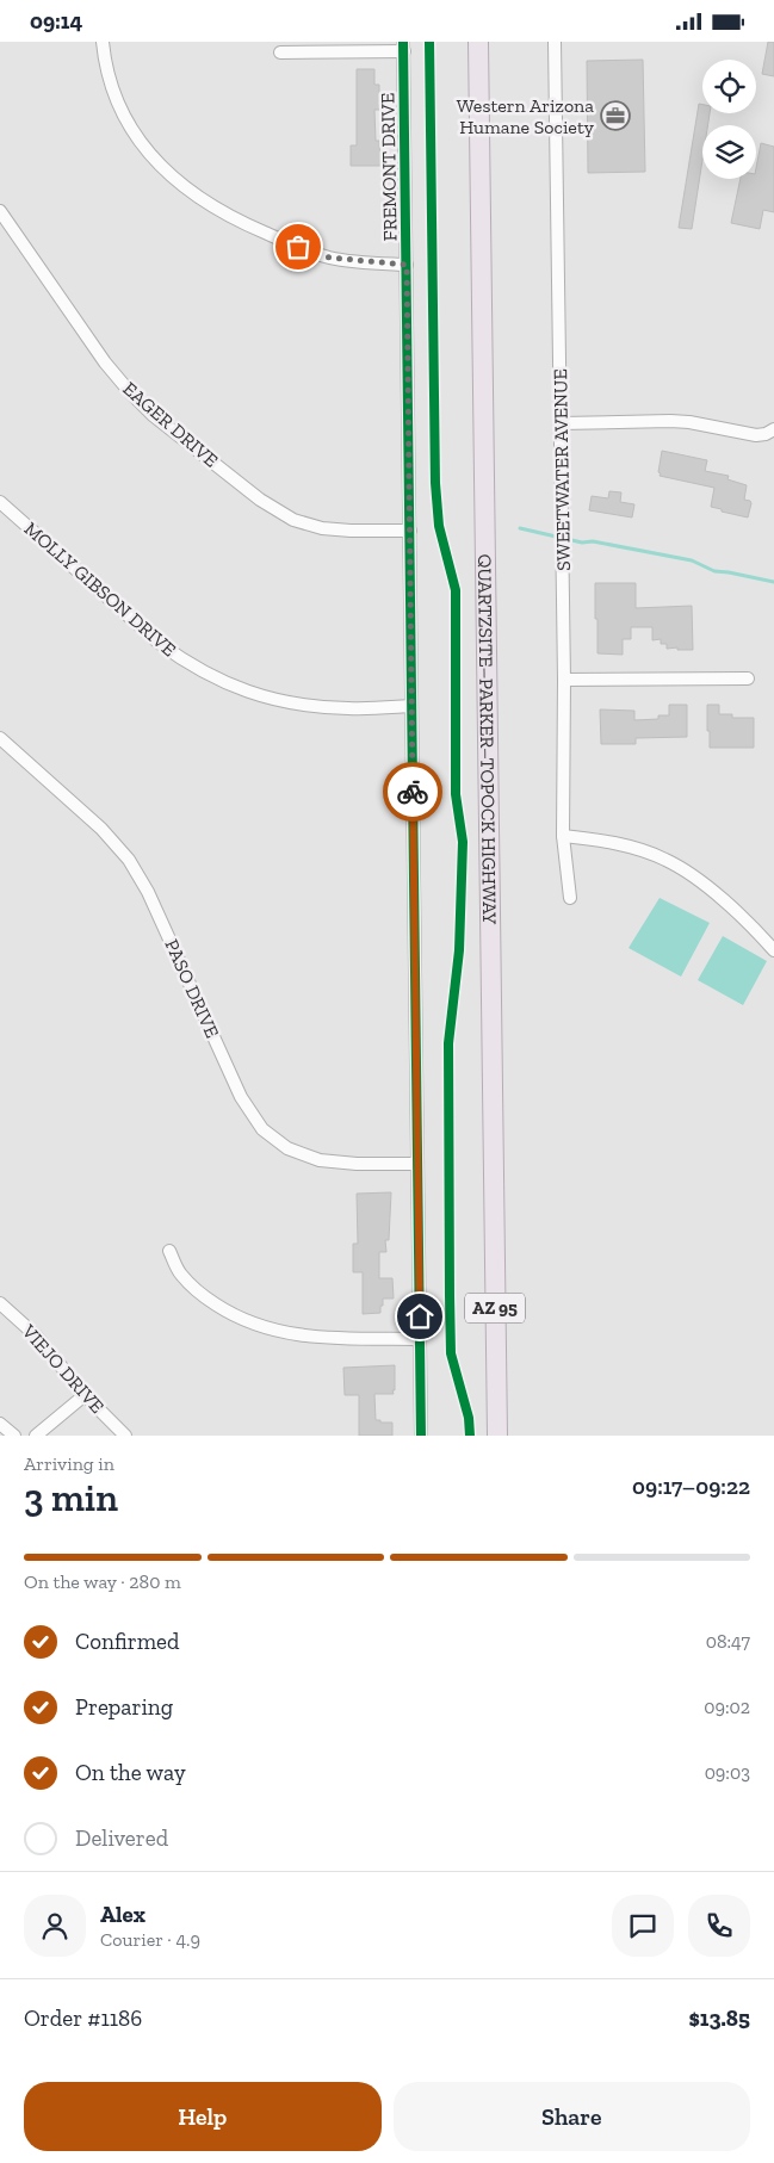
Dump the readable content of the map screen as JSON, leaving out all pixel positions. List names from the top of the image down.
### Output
{
  "streets": {
    "highway": ["QUARTZSITE–PARKER–TOPOCK HIGHWAY", "AZ 95"],
    "street": [
      "FREMONT DRIVE",
      "EAGER DRIVE",
      "SWEETWATER AVENUE",
      "MOLLY GIBSON DRIVE",
      "PASO DRIVE",
      "VIEJO DRIVE"
    ]
  },
  "crossings": [
    ["FREMONT DRIVE", "EAGER DRIVE"],
    ["FREMONT DRIVE", "MOLLY GIBSON DRIVE"],
    ["FREMONT DRIVE", "PASO DRIVE"]
  ],
  "places": {
    "office": ["Western Arizona Humane Society"]
  },
  "page": {
    "status": "09:14",
    "heading": ["3 min", "Arriving in", "09:17–09:22"],
    "panel": [
      "Alex",
      "Courier · 4.9",
      "Order #1186",
      "$13.85"
    ],
    "bar": "On the way · 280 m",
    "list": [
      ["Confirmed", "08:47"],
      ["Preparing", "09:02"],
      ["On the way", "09:03"],
      "Delivered"
    ],
    "buttons": ["Help", "Share"]
  }
}
